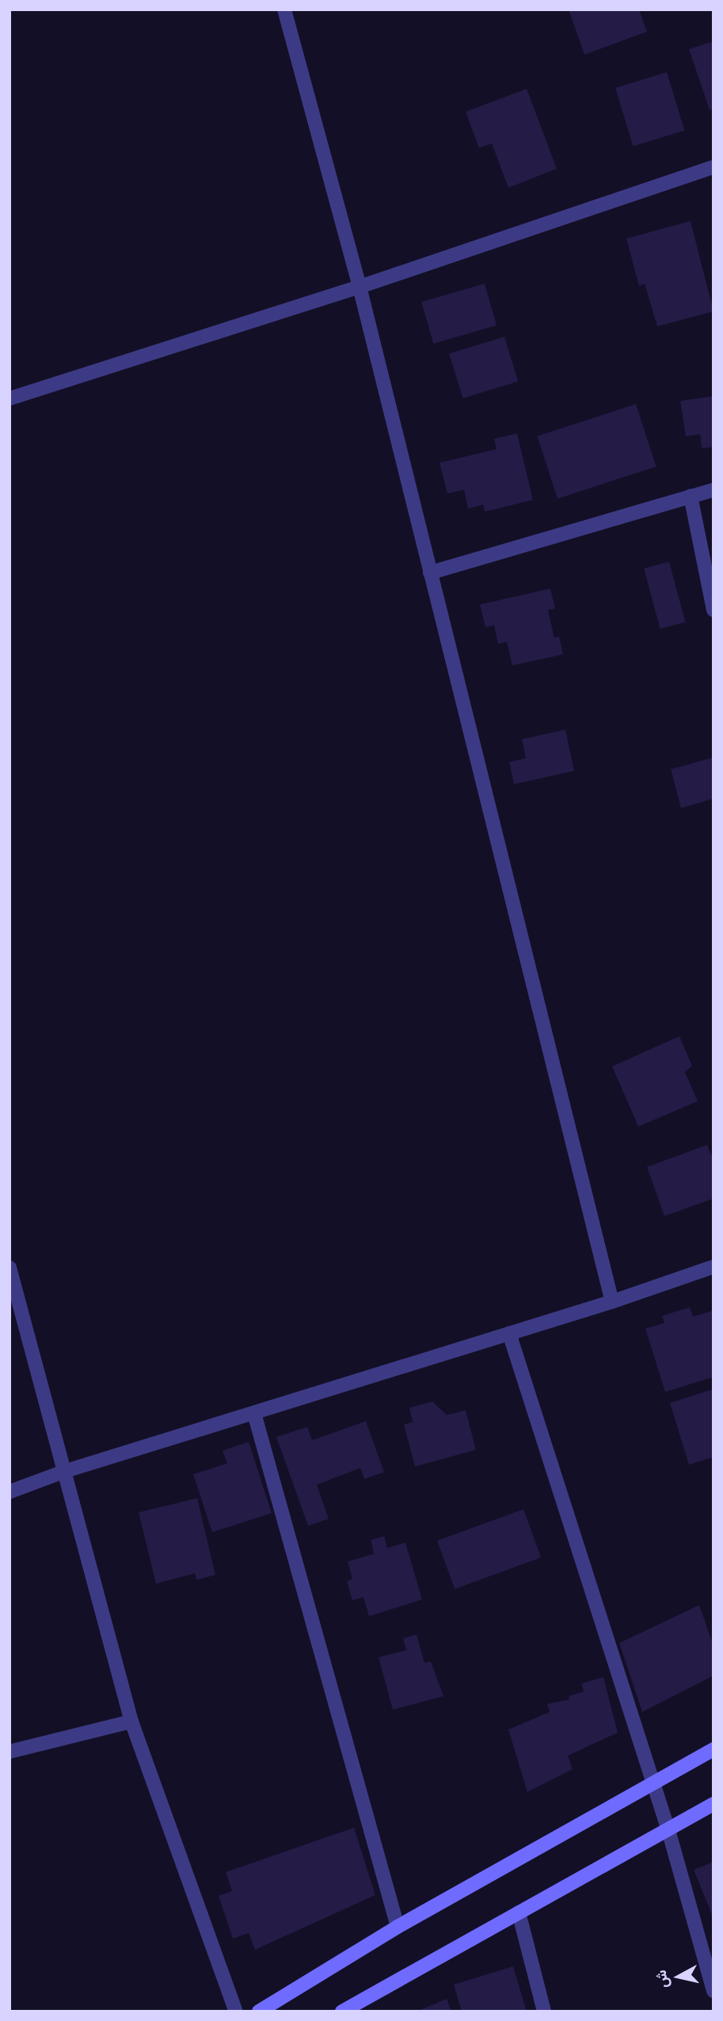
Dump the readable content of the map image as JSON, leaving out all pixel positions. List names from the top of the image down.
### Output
{
  "north": "left"
}
